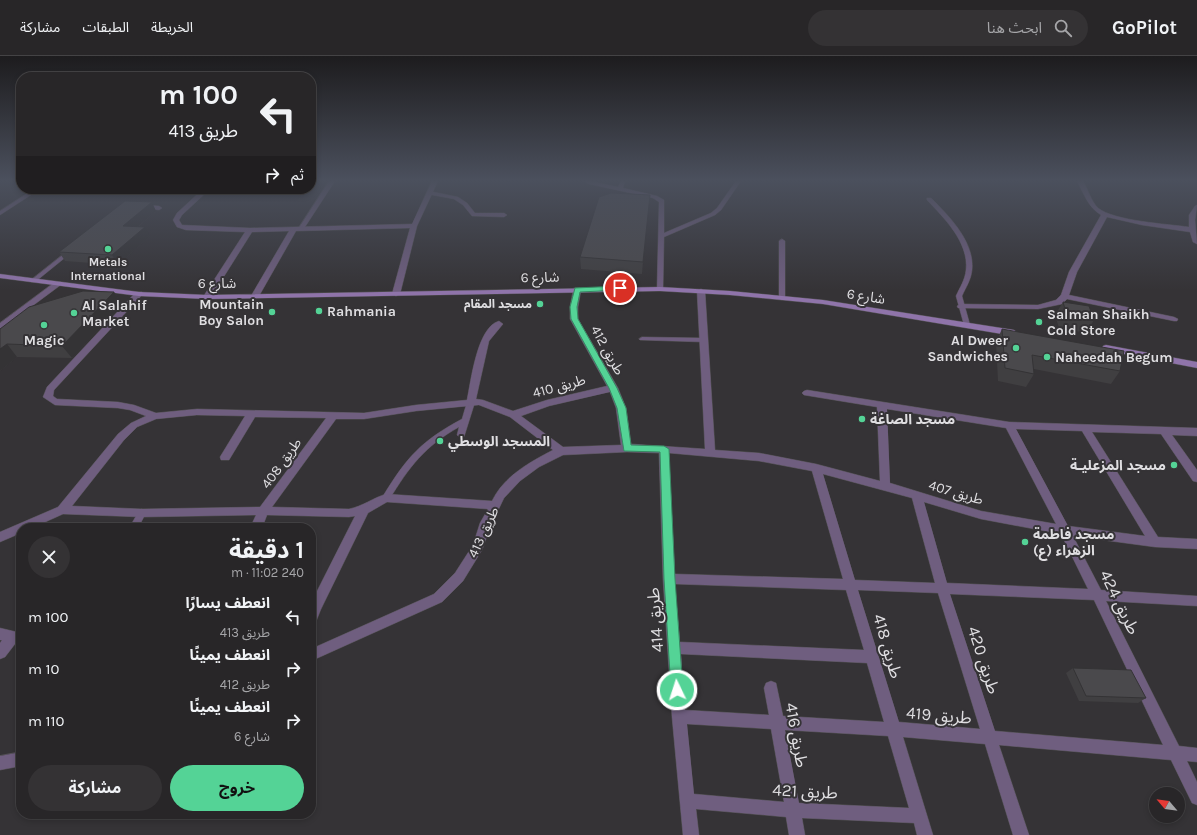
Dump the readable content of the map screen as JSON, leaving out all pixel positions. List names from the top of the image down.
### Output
{
  "streets": {
    "street": [
      "شارع 6",
      "طريق 412",
      "طريق 410",
      "طريق 408",
      "طريق 407",
      "طريق 413",
      "طريق 424",
      "طريق 414",
      "طريق 418",
      "طريق 420",
      "طريق 419",
      "طريق 416",
      "طريق 421"
    ]
  },
  "crossings": [
    ["شارع 6", "طريق 412"],
    ["طريق 412", "طريق 410"],
    ["طريق 412", "طريق 413"],
    ["طريق 407", "طريق 413"],
    ["طريق 407", "طريق 424"],
    ["طريق 407", "طريق 414"],
    ["طريق 407", "طريق 418"],
    ["طريق 407", "طريق 420"],
    ["طريق 413", "طريق 414"],
    ["طريق 424", "طريق 419"],
    ["طريق 414", "طريق 419"],
    ["طريق 414", "طريق 421"],
    ["طريق 418", "طريق 419"],
    ["طريق 418", "طريق 421"],
    ["طريق 420", "طريق 419"],
    ["طريق 419", "طريق 416"],
    ["طريق 416", "طريق 421"]
  ],
  "places": [
    "Metals International",
    "مسجد المقام",
    "Rahmania",
    "Mountain Boy Salon",
    "Al Salahif Market",
    "Salman Shaikh Cold Store",
    "Magic",
    "Al Dweer Sandwiches",
    "Naheedah Begum",
    "مسجد الصاغة",
    "المسجد الوسطي",
    "مسجد المزعليـة",
    "مسجد فاطمة الزهراء (ع)"
  ],
  "north": "top left",
  "page": {
    "header": "GoPilot",
    "search": "ابحث هنا",
    "nav": ["الخريطة", "الطبقات", "مشاركة"],
    "turn": ["100 m", "طريق 413"],
    "then": "ثم",
    "heading": ["1 دقيقة", "240 m · 11:02"],
    "list": [
      {
        "name": "انعطف يسارًا",
        "note": "طريق 413",
        "value": "100 m"
      },
      {
        "name": "انعطف يمينًا",
        "note": "طريق 412",
        "value": "10 m"
      },
      {
        "name": "انعطف يمينًا",
        "note": "شارع 6",
        "value": "110 m"
      }
    ],
    "buttons": ["خروج", "مشاركة"]
  }
}
